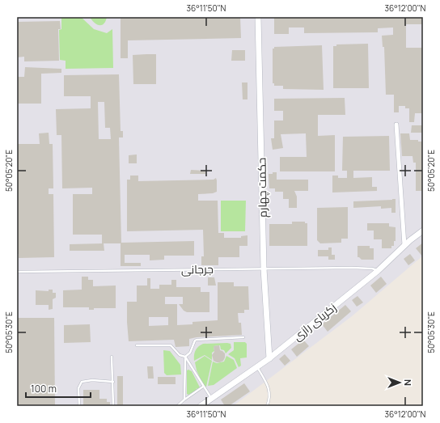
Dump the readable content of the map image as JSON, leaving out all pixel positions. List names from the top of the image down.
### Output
{
  "streets": {
    "street": ["حکمت چهارم", "زکریای رازی"],
    "lane": ["جرجانی"]
  },
  "crossings": [
    ["حکمت چهارم", "جرجانی"],
    ["حکمت چهارم", "زکریای رازی"],
    ["جرجانی", "زکریای رازی"]
  ],
  "scale_bar": "100 m",
  "north": "right",
  "coordinates": [
    "36°11'50\"N",
    "36°12'00\"N",
    "50°05'20\"E",
    "50°05'30\"E"
  ]
}
